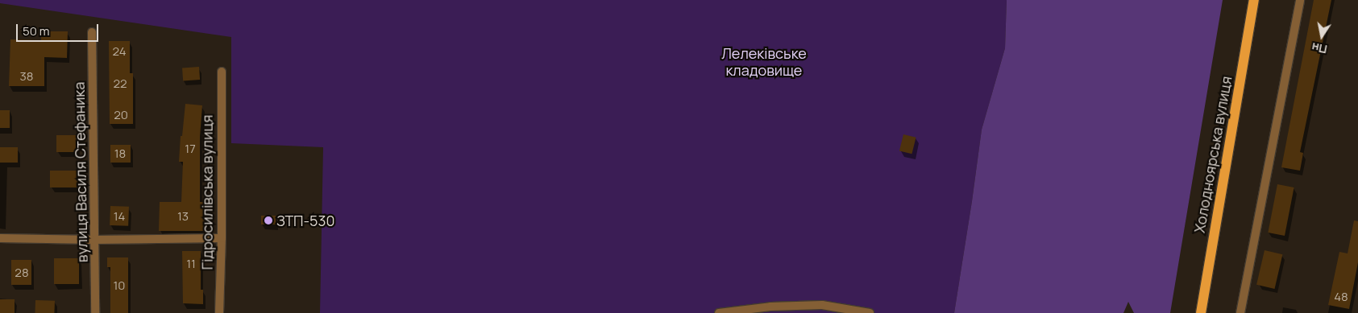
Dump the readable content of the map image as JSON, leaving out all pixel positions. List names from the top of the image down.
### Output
{
  "streets": {
    "main road": ["Холодноярська вулиця"],
    "street": ["вулиця Василя Стефаника", "Гідросилівська вулиця"]
  },
  "parks": ["Лелеківське кладовище"],
  "places": ["ЗТП-530"],
  "house_numbers": [
    "24",
    "38",
    "22",
    "20",
    "17",
    "18",
    "14",
    "13",
    "11",
    "28",
    "10",
    "48"
  ],
  "scale_bar": "50 m",
  "north": "bottom"
}
